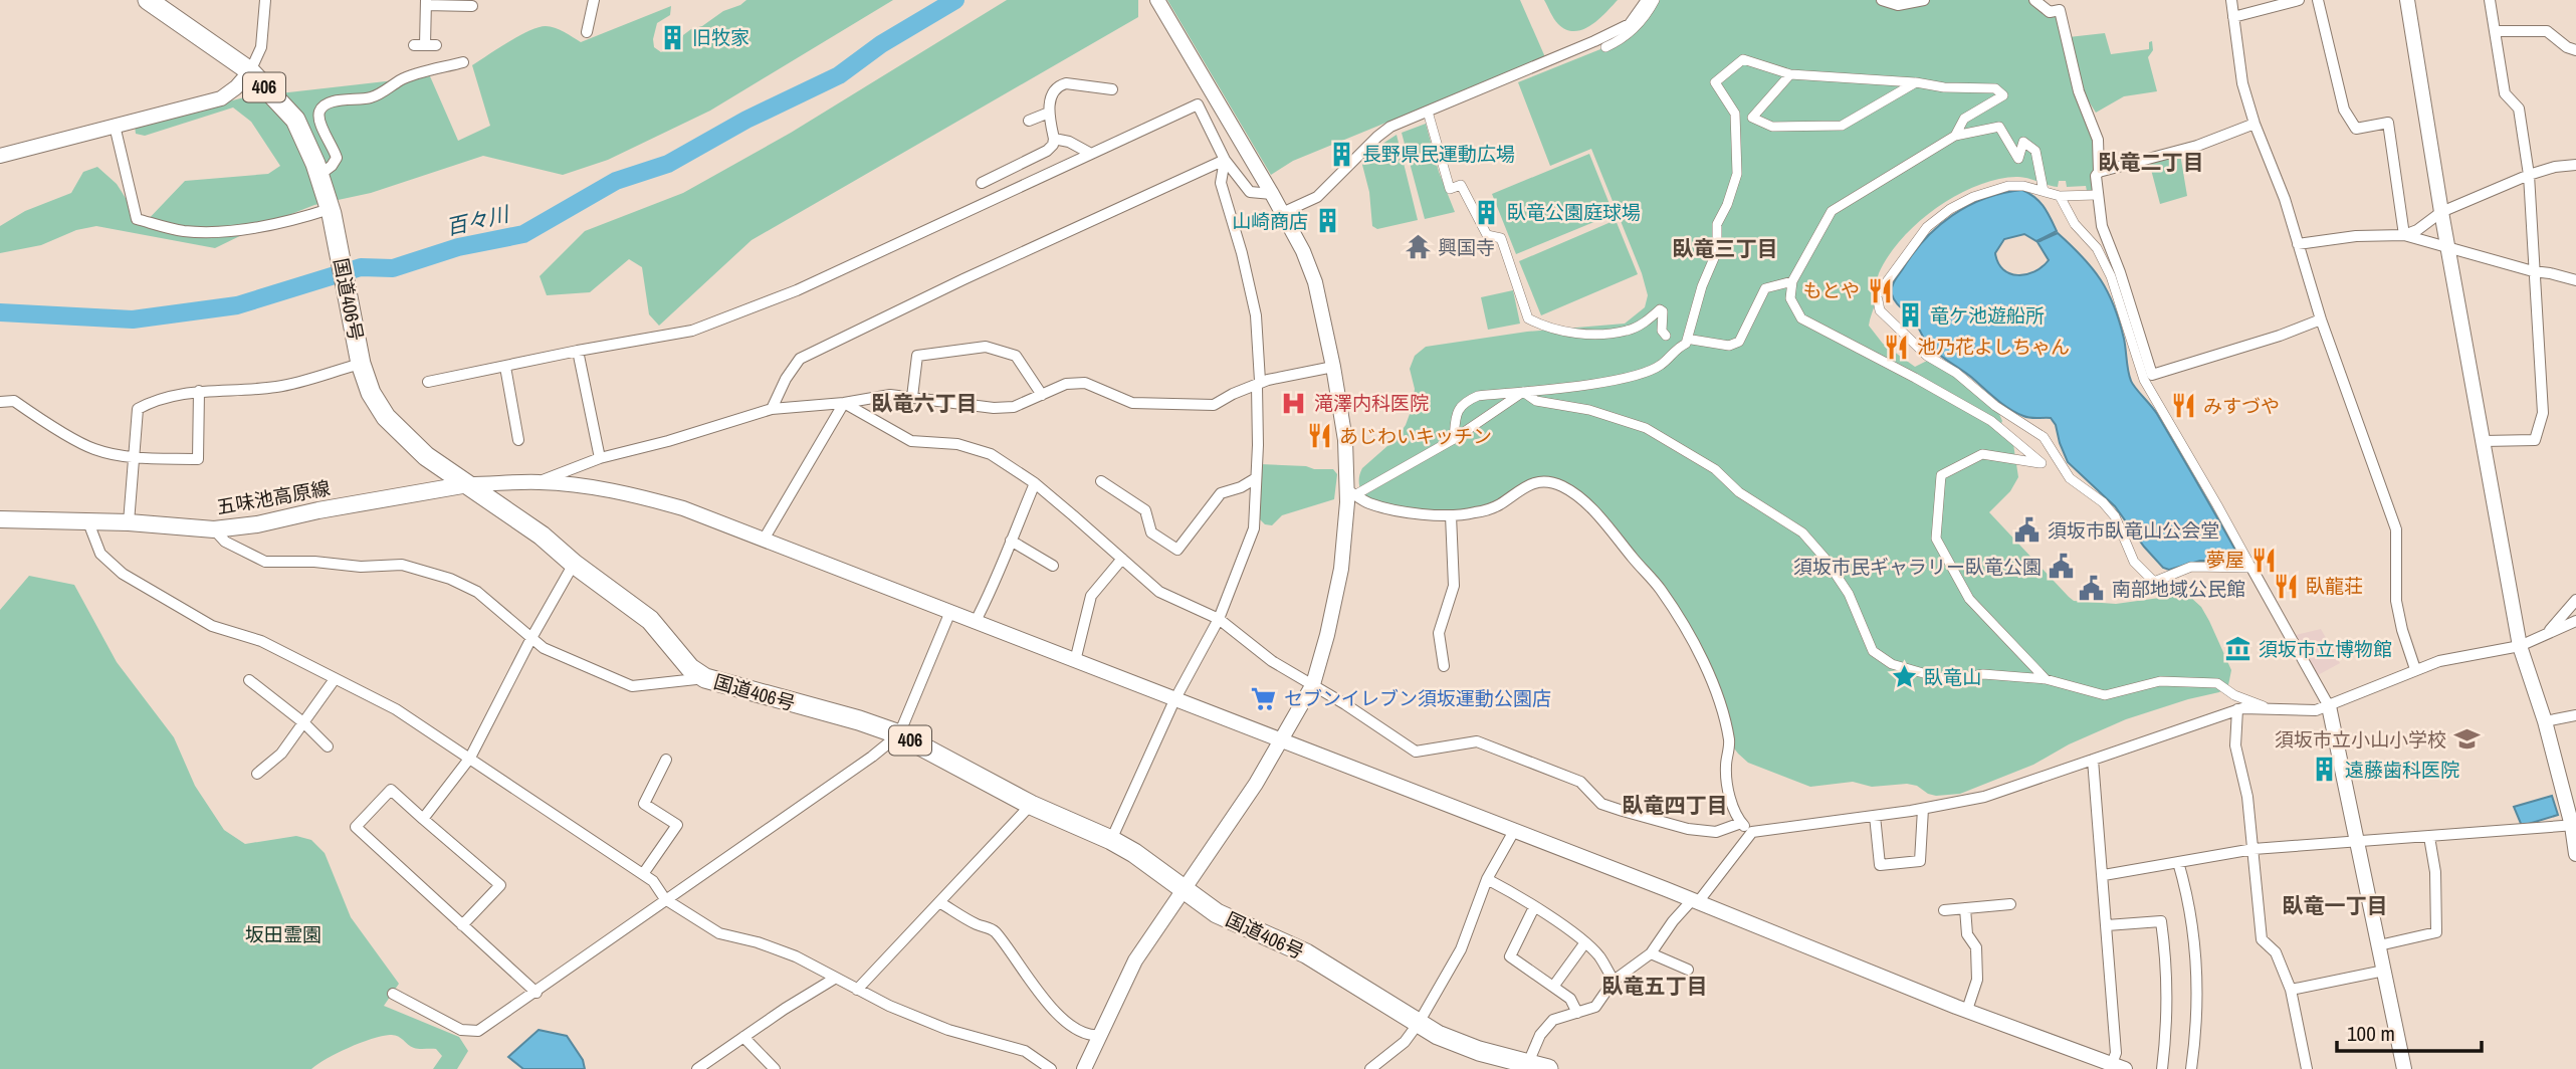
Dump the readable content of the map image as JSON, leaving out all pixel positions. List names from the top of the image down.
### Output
{
  "streets": {
    "highway": ["406", "国道406号"],
    "main road": ["五味池高原線"]
  },
  "crossings": [
    ["国道406号", "五味池高原線"]
  ],
  "districts": [
    "臥竜二丁目",
    "臥竜三丁目",
    "臥竜六丁目",
    "臥竜四丁目",
    "臥竜一丁目",
    "臥竜五丁目"
  ],
  "water": ["百々川"],
  "parks": ["坂田霊園"],
  "places": {
    "building": [
      "旧牧家",
      "長野県民運動広場",
      "臥竜公園庭球場",
      "山崎商店",
      "竜ケ池遊船所",
      "遠藤歯科医院"
    ],
    "temple": ["興国寺"],
    "restaurant": [
      "もとや",
      "池乃花よしちゃん",
      "みすづや",
      "あじわいキッチン",
      "夢屋",
      "臥龍荘"
    ],
    "hospital": ["滝澤内科医院"],
    "public building": ["須坂市臥竜山公会堂", "須坂市民ギャラリー臥竜公園", "南部地域公民館"],
    "museum": ["須坂市立博物館"],
    "place": ["臥竜山"],
    "supermarket": ["セブンイレブン須坂運動公園店"],
    "school or university": ["須坂市立小山小学校"]
  },
  "scale_bar": "100 m"
}
